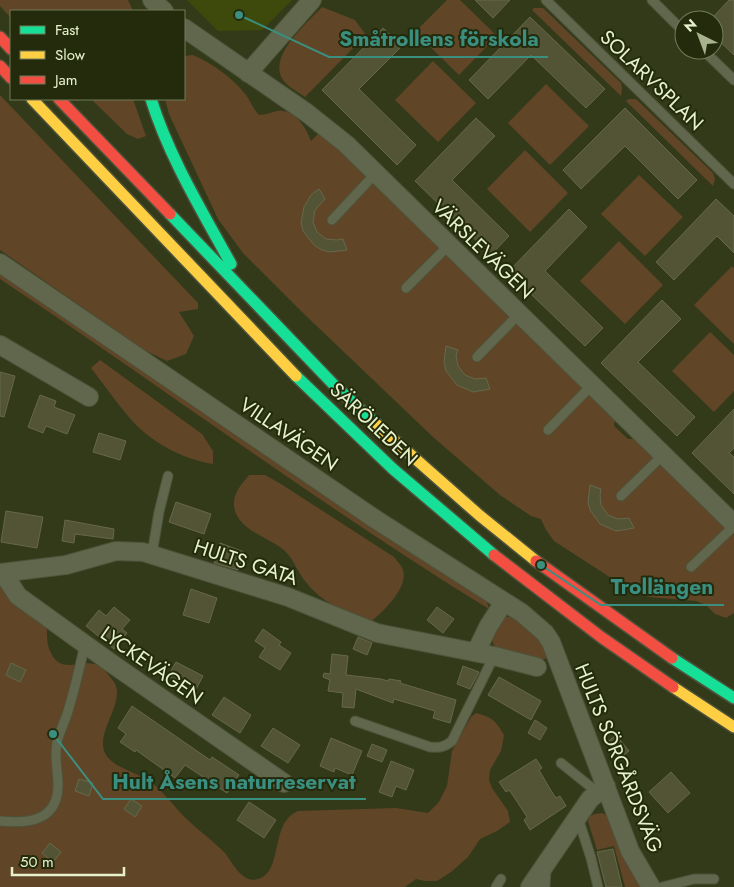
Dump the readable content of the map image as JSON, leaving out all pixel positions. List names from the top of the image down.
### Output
{
  "streets": {
    "main road": ["SÄRÖLEDEN"],
    "street": [
      "VÄRSLEVÄGEN",
      "VILLAVÄGEN",
      "HULTS GATA",
      "LYCKEVÄGEN",
      "HULTS SÖRGÅRDSVÄG"
    ],
    "lane": ["SOLARVSPLAN"]
  },
  "crossings": [
    ["VILLAVÄGEN", "HULTS SÖRGÅRDSVÄG"],
    ["HULTS GATA", "LYCKEVÄGEN"]
  ],
  "places": ["Småtrollens förskola", "Trollängen", "Hult Åsens naturreservat"],
  "legend": ["Fast", "Slow", "Jam"],
  "scale_bar": "50 m",
  "north": "top left"
}
